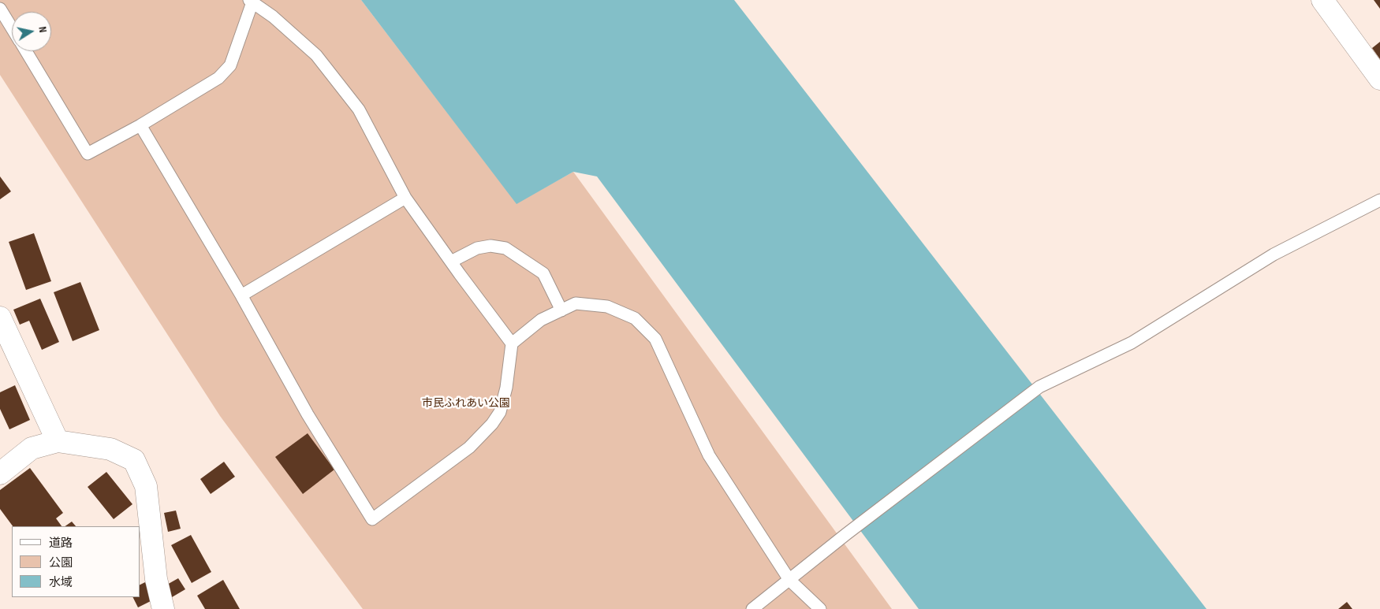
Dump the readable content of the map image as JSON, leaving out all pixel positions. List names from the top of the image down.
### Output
{
  "parks": ["市民ふれあい公園"],
  "legend": ["道路", "公園", "水域"],
  "north": "right"
}
